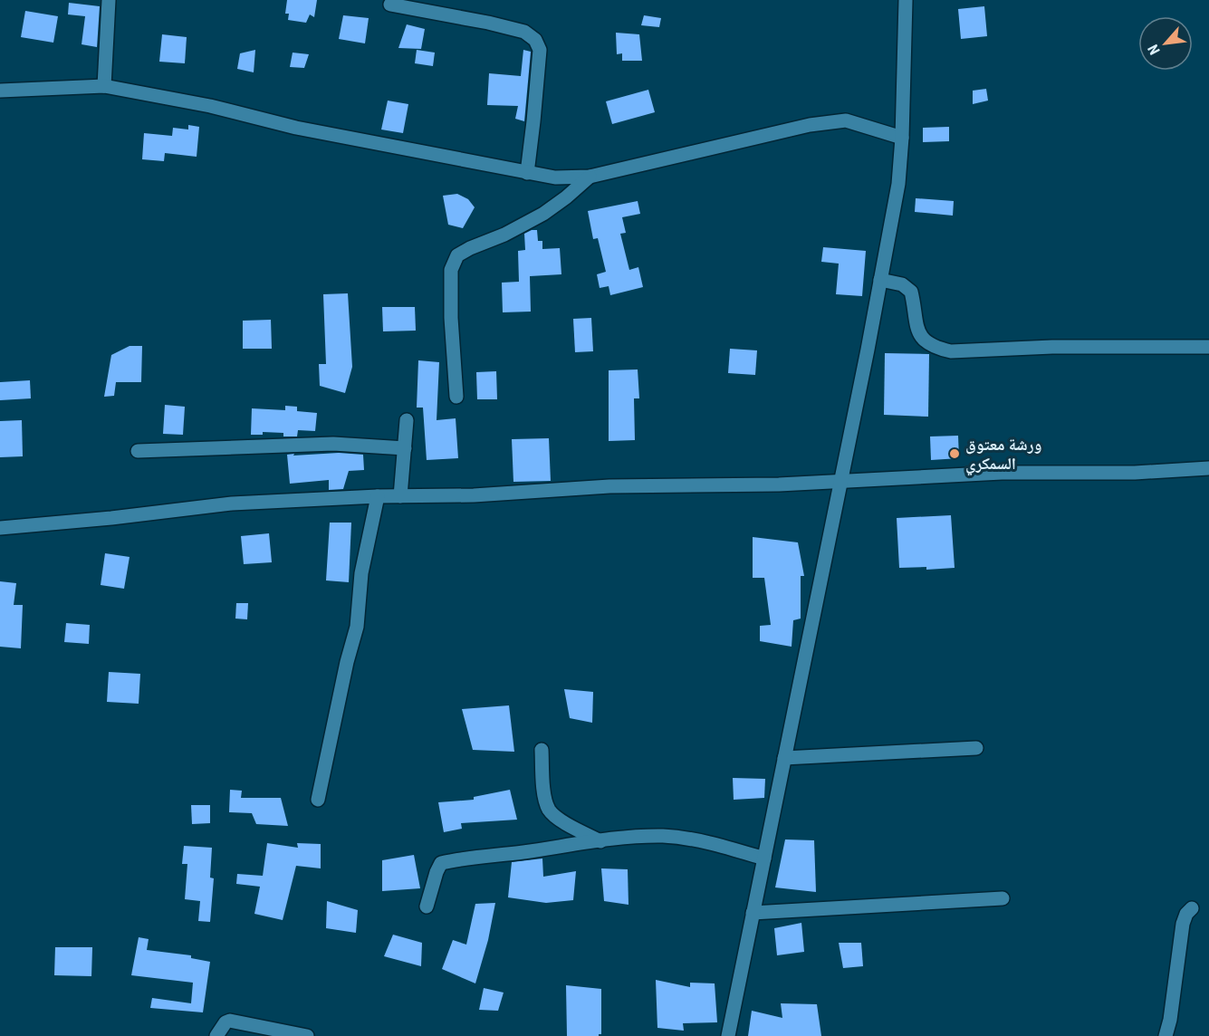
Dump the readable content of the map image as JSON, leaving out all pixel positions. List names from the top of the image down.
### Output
{
  "places": ["ورشة معتوق السمكري"],
  "north": "bottom left"
}
